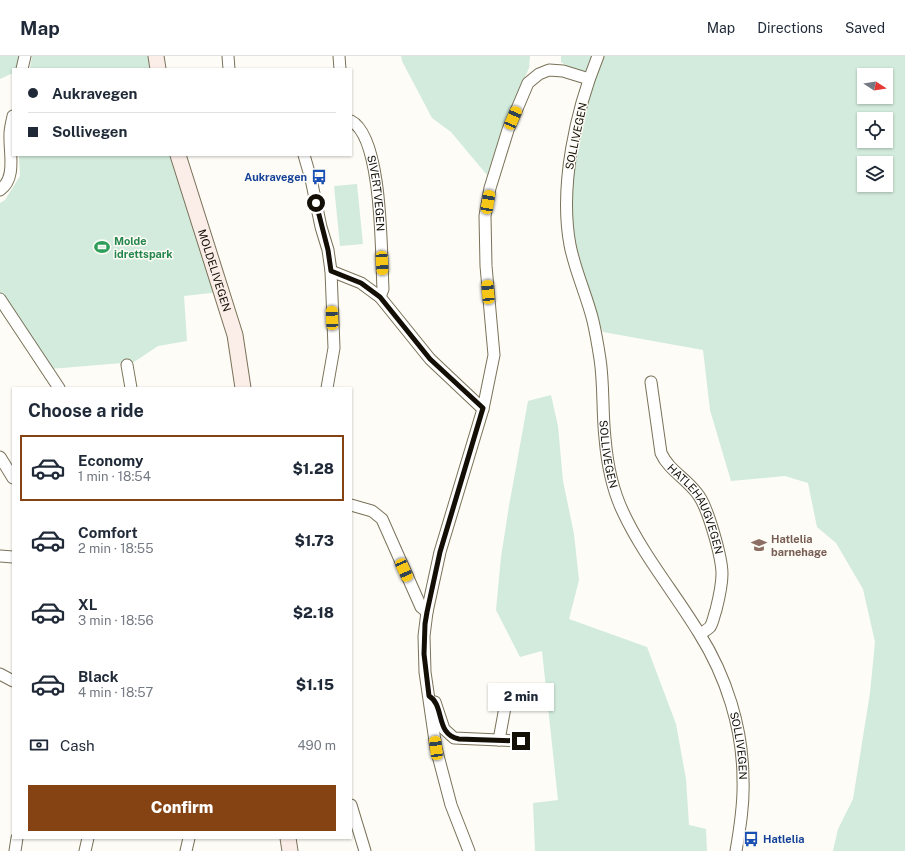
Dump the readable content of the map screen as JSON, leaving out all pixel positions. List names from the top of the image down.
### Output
{
  "streets": {
    "main road": ["MOLDELIVEGEN"],
    "street": ["SOLLIVEGEN", "SIVERTVEGEN", "HATLEHAUGVEGEN"]
  },
  "crossings": [
    ["SOLLIVEGEN", "HATLEHAUGVEGEN"]
  ],
  "places": {
    "bus stop": ["Aukravegen", "Hatlelia"],
    "sports": ["Molde idrettspark"],
    "school or university": ["Hatlelia barnehage"]
  },
  "north": "right",
  "page": {
    "header": "Map",
    "nav": ["Map", "Directions", "Saved"],
    "banner": ["Aukravegen", "Sollivegen"],
    "heading": "Choose a ride",
    "list": [
      {
        "name": "Economy",
        "note": "1 min · 18:54",
        "value": "$1.28"
      },
      {
        "name": "Comfort",
        "note": "2 min · 18:55",
        "value": "$1.73"
      },
      {
        "name": "XL",
        "note": "3 min · 18:56",
        "value": "$2.18"
      },
      {
        "name": "Black",
        "note": "4 min · 18:57",
        "value": "$1.15"
      }
    ],
    "bubble": "2 min",
    "pay": ["Cash", "490 m"],
    "buttons": "Confirm"
  }
}
